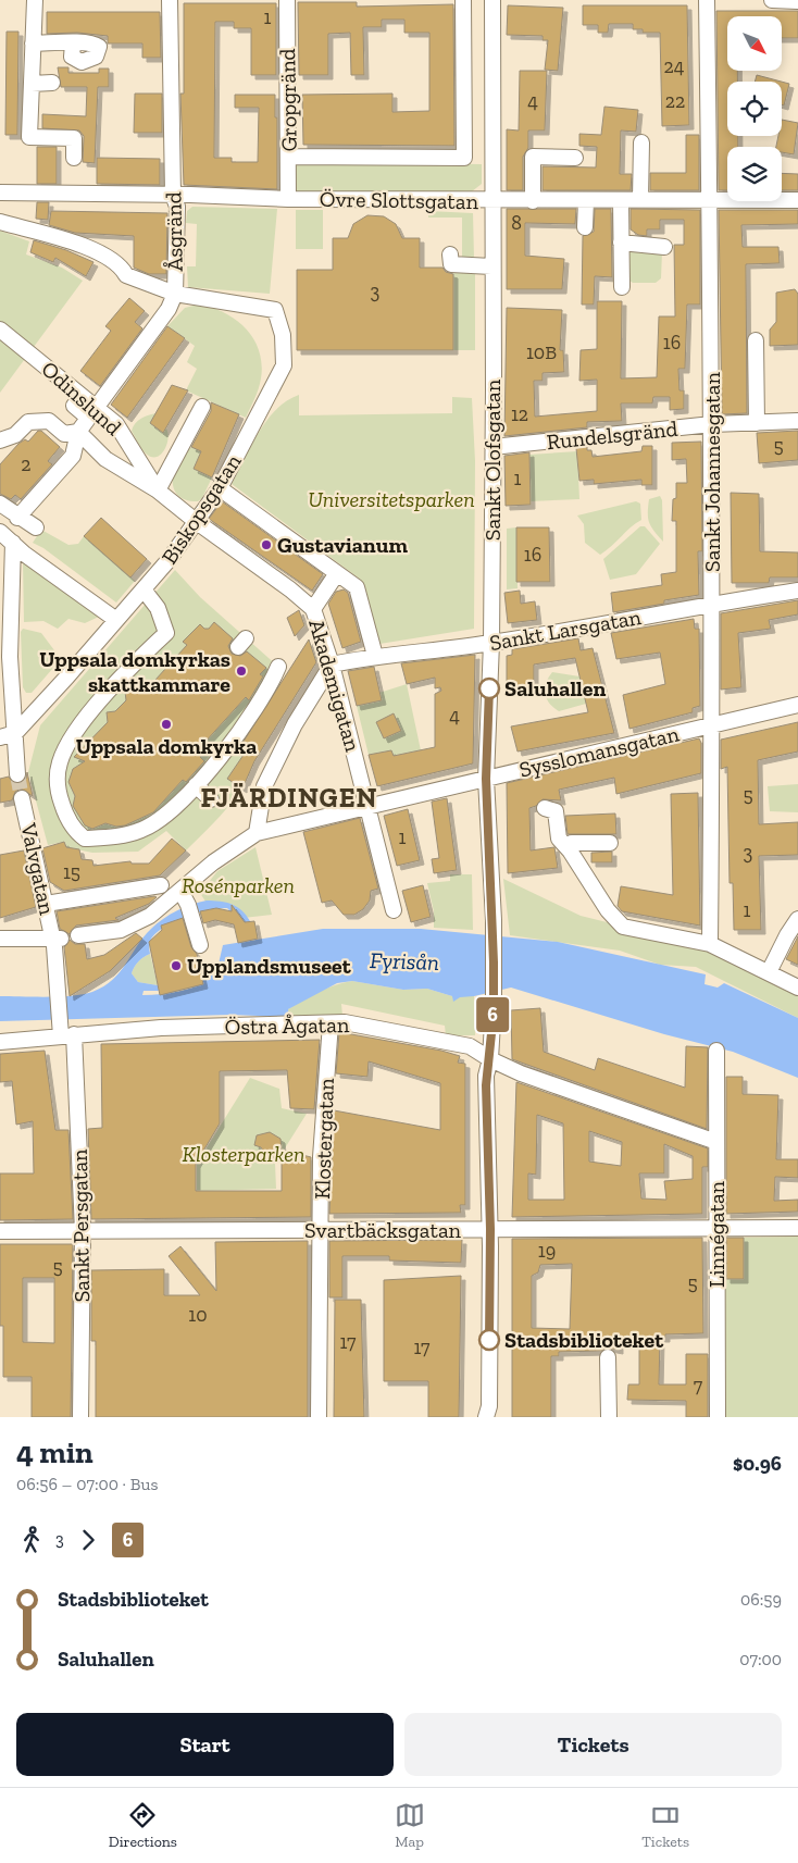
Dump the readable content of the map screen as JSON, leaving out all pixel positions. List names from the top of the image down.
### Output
{
  "streets": {
    "street": [
      "Gropgränd",
      "Övre Slottsgatan",
      "Åsgränd",
      "Odinslund",
      "Rundelsgränd",
      "Sankt Olofsgatan",
      "Sankt Johannesgatan",
      "Biskopsgatan",
      "Sankt Larsgatan",
      "Akademigatan",
      "Sysslomansgatan",
      "Valvgatan",
      "Östra Ågatan",
      "Klostergatan",
      "Sankt Persgatan",
      "Svartbäcksgatan",
      "Linnégatan"
    ]
  },
  "crossings": [
    ["Gropgränd", "Övre Slottsgatan"],
    ["Övre Slottsgatan", "Åsgränd"],
    ["Övre Slottsgatan", "Sankt Olofsgatan"],
    ["Övre Slottsgatan", "Sankt Johannesgatan"],
    ["Åsgränd", "Odinslund"],
    ["Åsgränd", "Biskopsgatan"],
    ["Odinslund", "Biskopsgatan"],
    ["Odinslund", "Akademigatan"],
    ["Rundelsgränd", "Sankt Olofsgatan"],
    ["Rundelsgränd", "Sankt Johannesgatan"],
    ["Sankt Olofsgatan", "Sankt Larsgatan"],
    ["Sankt Olofsgatan", "Sysslomansgatan"],
    ["Sankt Olofsgatan", "Östra Ågatan"],
    ["Sankt Johannesgatan", "Sankt Larsgatan"],
    ["Sankt Johannesgatan", "Sysslomansgatan"],
    ["Biskopsgatan", "Akademigatan"],
    ["Sankt Larsgatan", "Akademigatan"],
    ["Akademigatan", "Sysslomansgatan"],
    ["Valvgatan", "Sankt Persgatan"],
    ["Östra Ågatan", "Klostergatan"],
    ["Östra Ågatan", "Sankt Persgatan"],
    ["Östra Ågatan", "Linnégatan"],
    ["Klostergatan", "Svartbäcksgatan"],
    ["Sankt Persgatan", "Svartbäcksgatan"],
    ["Svartbäcksgatan", "Linnégatan"]
  ],
  "districts": ["FJÄRDINGEN"],
  "water": ["Fyrisån"],
  "parks": ["Universitetsparken", "Rosénparken", "Klosterparken"],
  "places": [
    "Gustavianum",
    "Uppsala domkyrkas skattkammare",
    "Saluhallen",
    "Uppsala domkyrka",
    "Upplandsmuseet",
    "Stadsbiblioteket"
  ],
  "lines": ["bus line 6"],
  "house_numbers": [
    "1",
    "24",
    "4",
    "22",
    "8",
    "3",
    "16",
    "10B",
    "12",
    "5",
    "2",
    "1",
    "16",
    "4",
    "5",
    "1",
    "3",
    "15",
    "1",
    "19",
    "5",
    "5",
    "10",
    "17",
    "17",
    "7"
  ],
  "north": "bottom right",
  "page": {
    "on_map": "6",
    "heading": ["4 min", "06:56 – 07:00 · Bus", "$0.96"],
    "legs": ["3", "6"],
    "list": [
      {
        "name": "Stadsbiblioteket",
        "value": "06:59"
      },
      {
        "name": "Saluhallen",
        "value": "07:00"
      }
    ],
    "buttons": ["Start", "Tickets"],
    "tabs": ["Directions", "Map", "Tickets"]
  }
}
